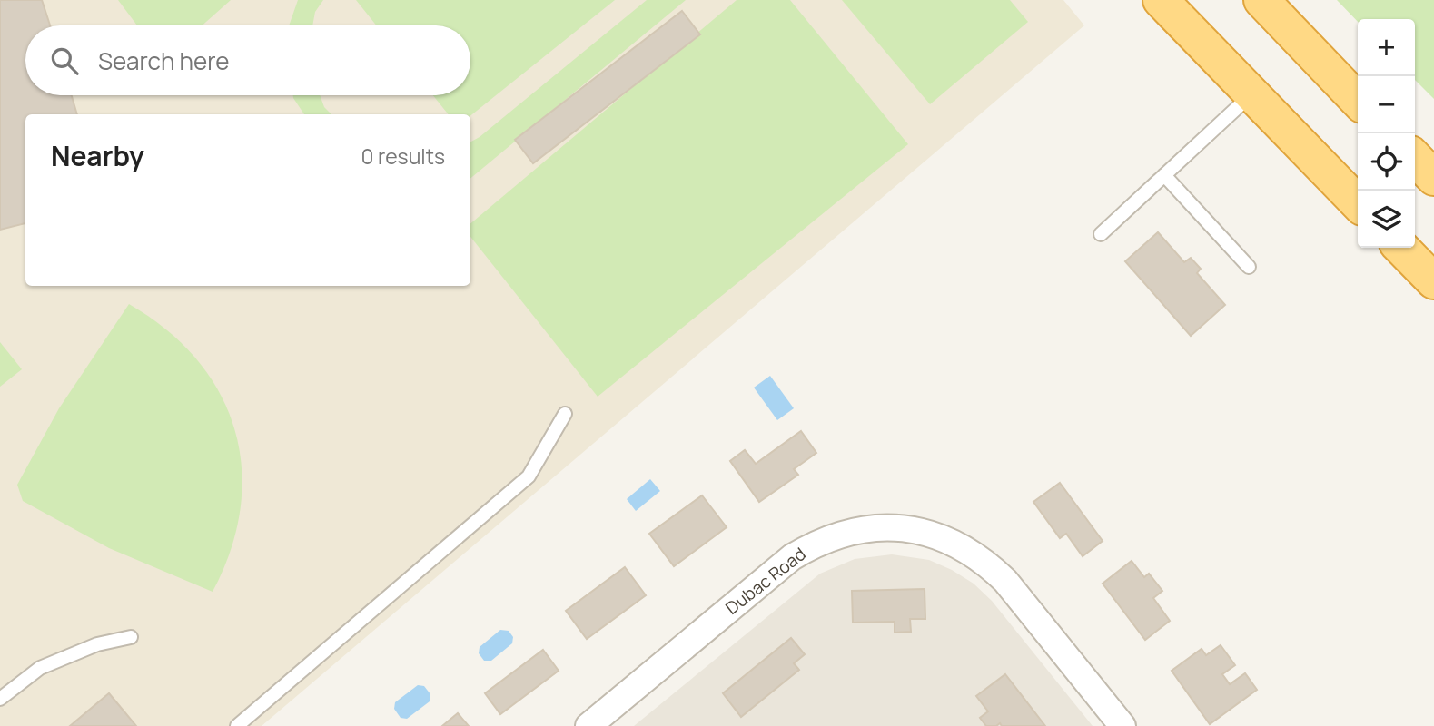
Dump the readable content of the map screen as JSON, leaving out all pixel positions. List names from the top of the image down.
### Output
{
  "streets": {
    "street": ["Dubac Road"]
  },
  "page": {
    "map_buttons": ["+", "−"],
    "search": "Search here",
    "heading": ["Nearby", "0 results"]
  }
}
